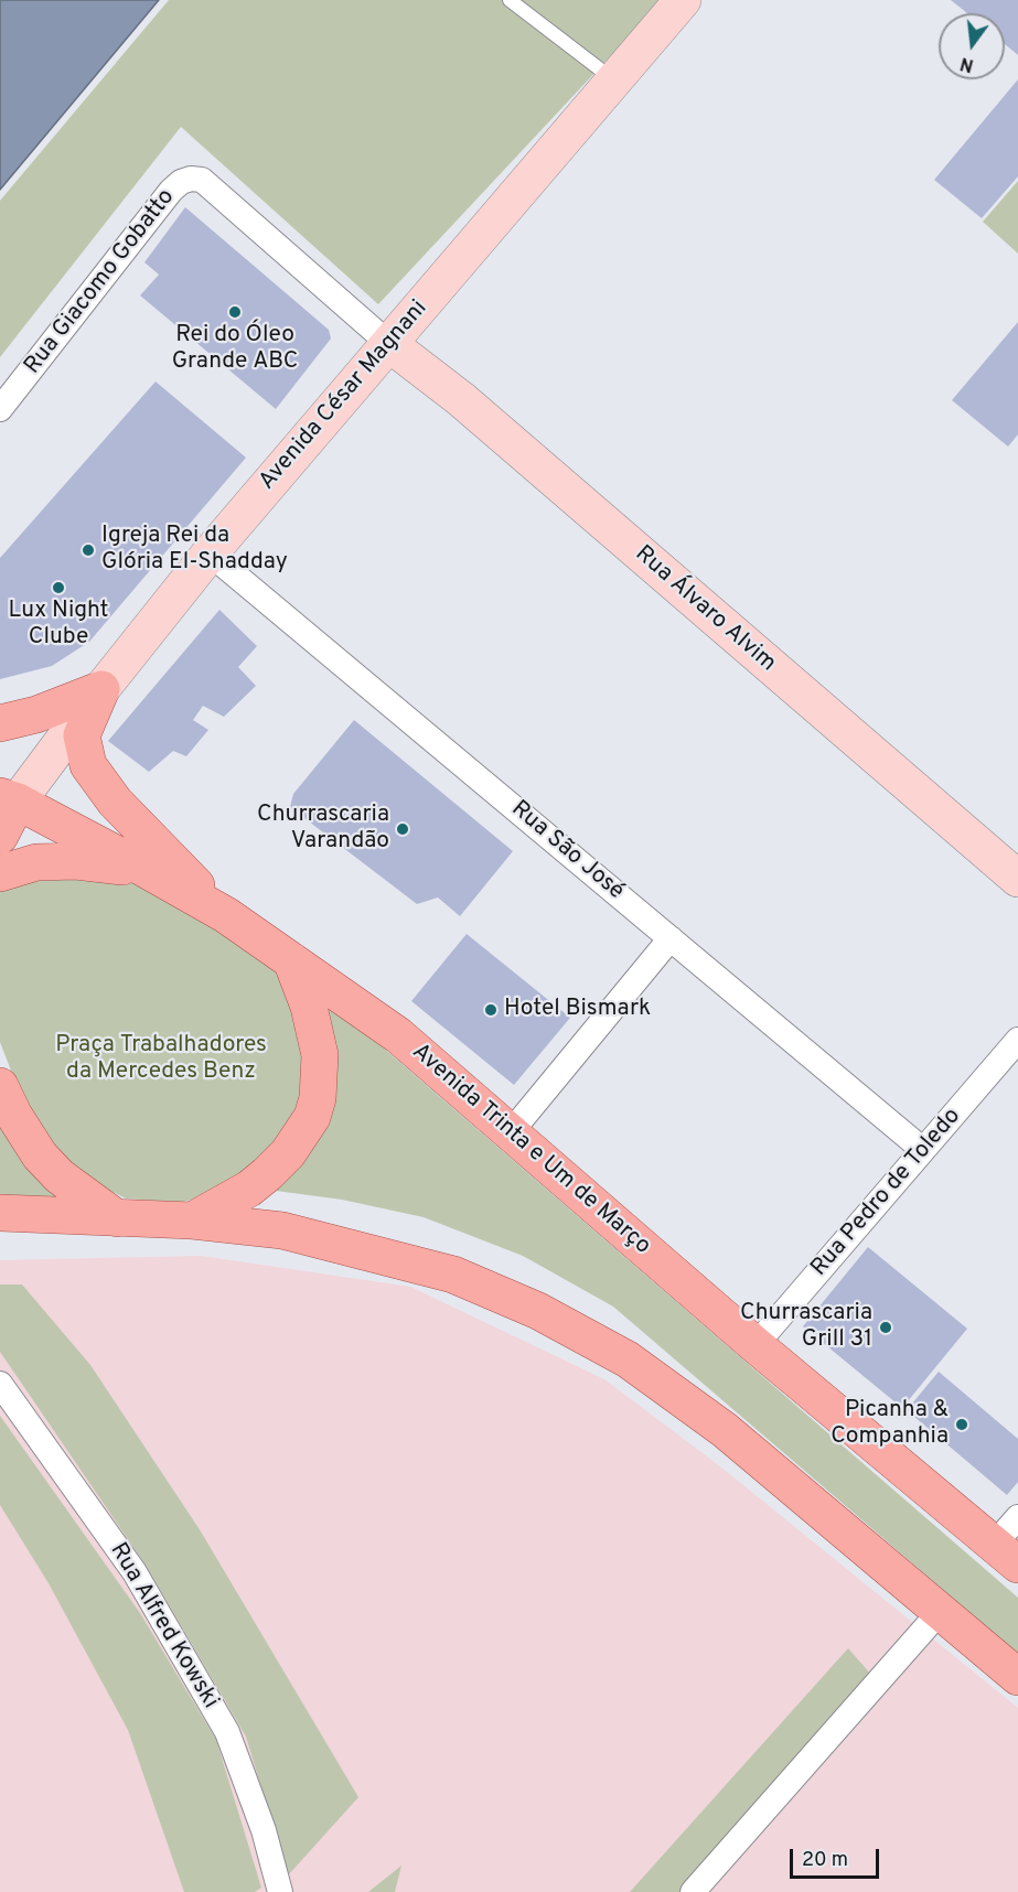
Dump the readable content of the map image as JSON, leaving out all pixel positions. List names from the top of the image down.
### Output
{
  "streets": {
    "main road": ["Avenida Trinta e Um de Março"],
    "street": [
      "Rua Giacomo Gobatto",
      "Avenida César Magnani",
      "Rua Álvaro Alvim",
      "Rua São José",
      "Rua Pedro de Toledo",
      "Rua Alfred Kowski"
    ]
  },
  "crossings": [
    ["Rua Giacomo Gobatto", "Avenida César Magnani"],
    ["Rua Giacomo Gobatto", "Rua Álvaro Alvim"],
    ["Avenida César Magnani", "Rua Álvaro Alvim"],
    ["Avenida César Magnani", "Rua São José"],
    ["Avenida César Magnani", "Avenida Trinta e Um de Março"],
    ["Rua São José", "Rua Pedro de Toledo"],
    ["Avenida Trinta e Um de Março", "Rua Pedro de Toledo"]
  ],
  "parks": ["Praça Trabalhadores da Mercedes Benz"],
  "places": [
    "Rei do Óleo Grande ABC",
    "Igreja Rei da Glória El-Shadday",
    "Lux Night Clube",
    "Churrascaria Varandão",
    "Hotel Bismark",
    "Churrascaria Grill 31",
    "Picanha & Companhia"
  ],
  "scale_bar": "20 m",
  "north": "bottom"
}
